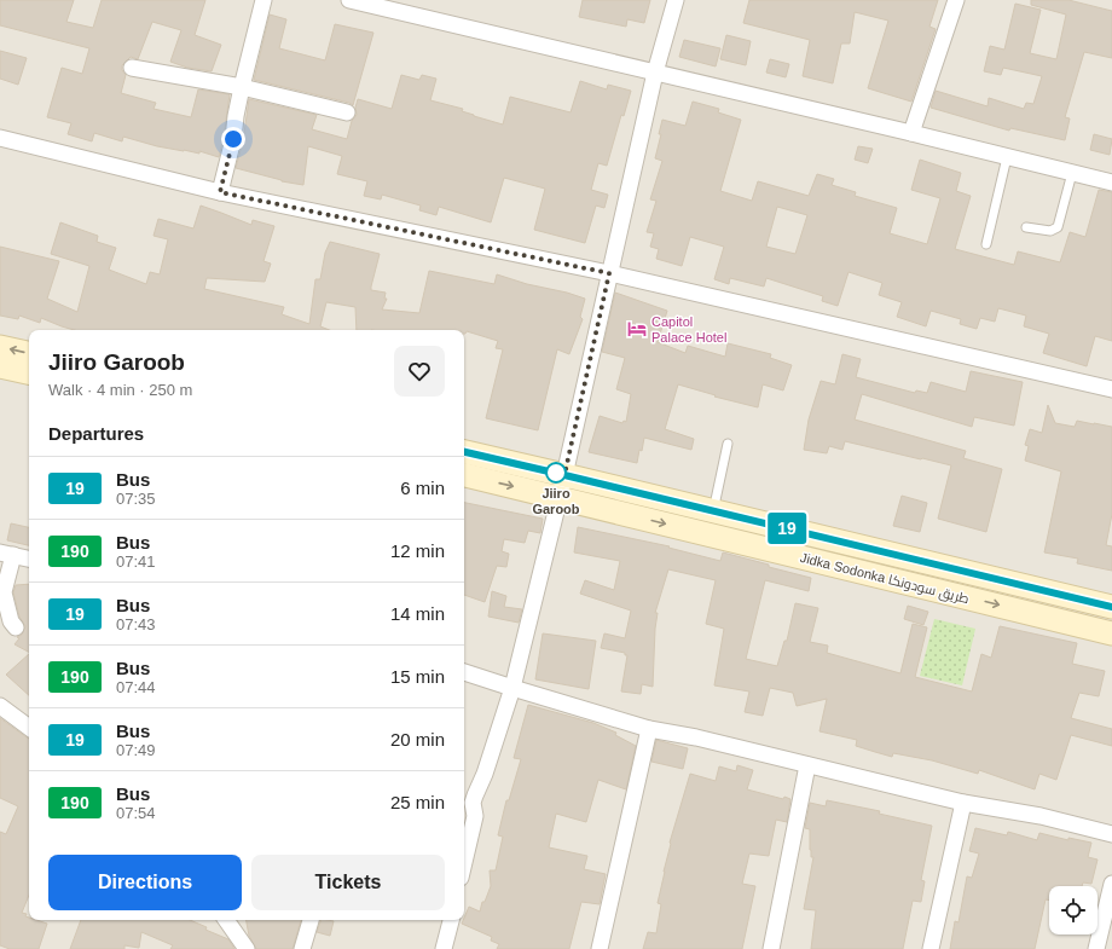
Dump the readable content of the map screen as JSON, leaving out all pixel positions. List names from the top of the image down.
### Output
{
  "streets": {
    "main road": ["Jidka Sodonka طريق سودونكا"]
  },
  "places": {
    "hotel": ["Capitol Palace Hotel"],
    "other": ["Jiiro Garoob"]
  },
  "lines": ["bus line 19"],
  "page": {
    "on_map": "19",
    "heading": [
      ["Jiiro Garoob", "Walk · 4 min · 250 m"],
      "Departures"
    ],
    "list": [
      {
        "mark": "19",
        "name": "Bus",
        "note": "07:35",
        "value": "6 min"
      },
      {
        "mark": "190",
        "name": "Bus",
        "note": "07:41",
        "value": "12 min"
      },
      {
        "mark": "19",
        "name": "Bus",
        "note": "07:43",
        "value": "14 min"
      },
      {
        "mark": "190",
        "name": "Bus",
        "note": "07:44",
        "value": "15 min"
      },
      {
        "mark": "19",
        "name": "Bus",
        "note": "07:49",
        "value": "20 min"
      },
      {
        "mark": "190",
        "name": "Bus",
        "note": "07:54",
        "value": "25 min"
      }
    ],
    "buttons": ["Directions", "Tickets"]
  }
}
